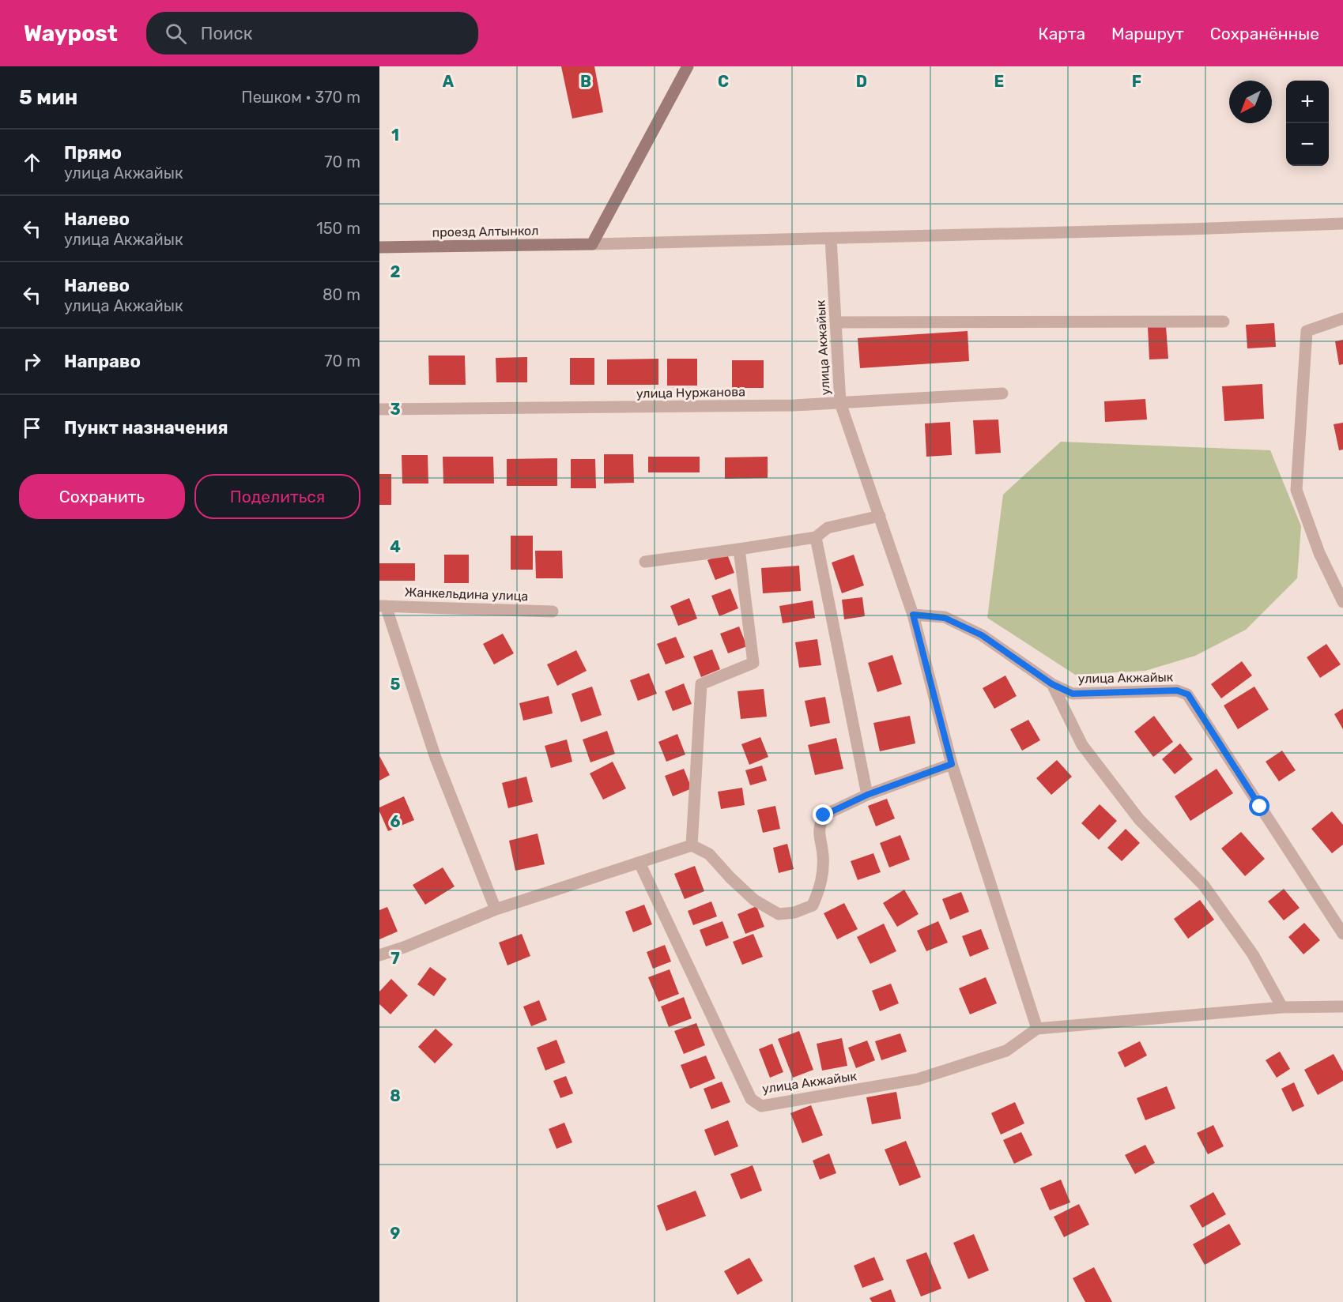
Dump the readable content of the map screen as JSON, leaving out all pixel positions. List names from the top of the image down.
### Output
{
  "streets": {
    "main road": ["проезд Алтынкол"],
    "street": ["улица Акжайык", "улица Нуржанова", "Жанкельдина улица"]
  },
  "crossings": [
    ["улица Акжайык", "улица Нуржанова"]
  ],
  "north": "bottom left",
  "page": {
    "header": "Waypost",
    "search": "Поиск",
    "nav": ["Карта", "Маршрут", "Сохранённые"],
    "heading": ["5 мин", "Пешком · 370 m"],
    "map_buttons": ["+", "−"],
    "list": [
      ["Прямо", "улица Акжайык", "70 m"],
      ["Налево", "улица Акжайык", "150 m"],
      ["Налево", "улица Акжайык", "80 m"],
      ["Направо", "70 m"],
      "Пункт назначения"
    ],
    "buttons": ["Сохранить", "Поделиться"]
  },
  "grid": {
    "columns": [
      "A",
      "B",
      "C",
      "D",
      "E",
      "F"
    ],
    "rows": [
      "1",
      "2",
      "3",
      "4",
      "5",
      "6",
      "7",
      "8",
      "9"
    ]
  }
}
